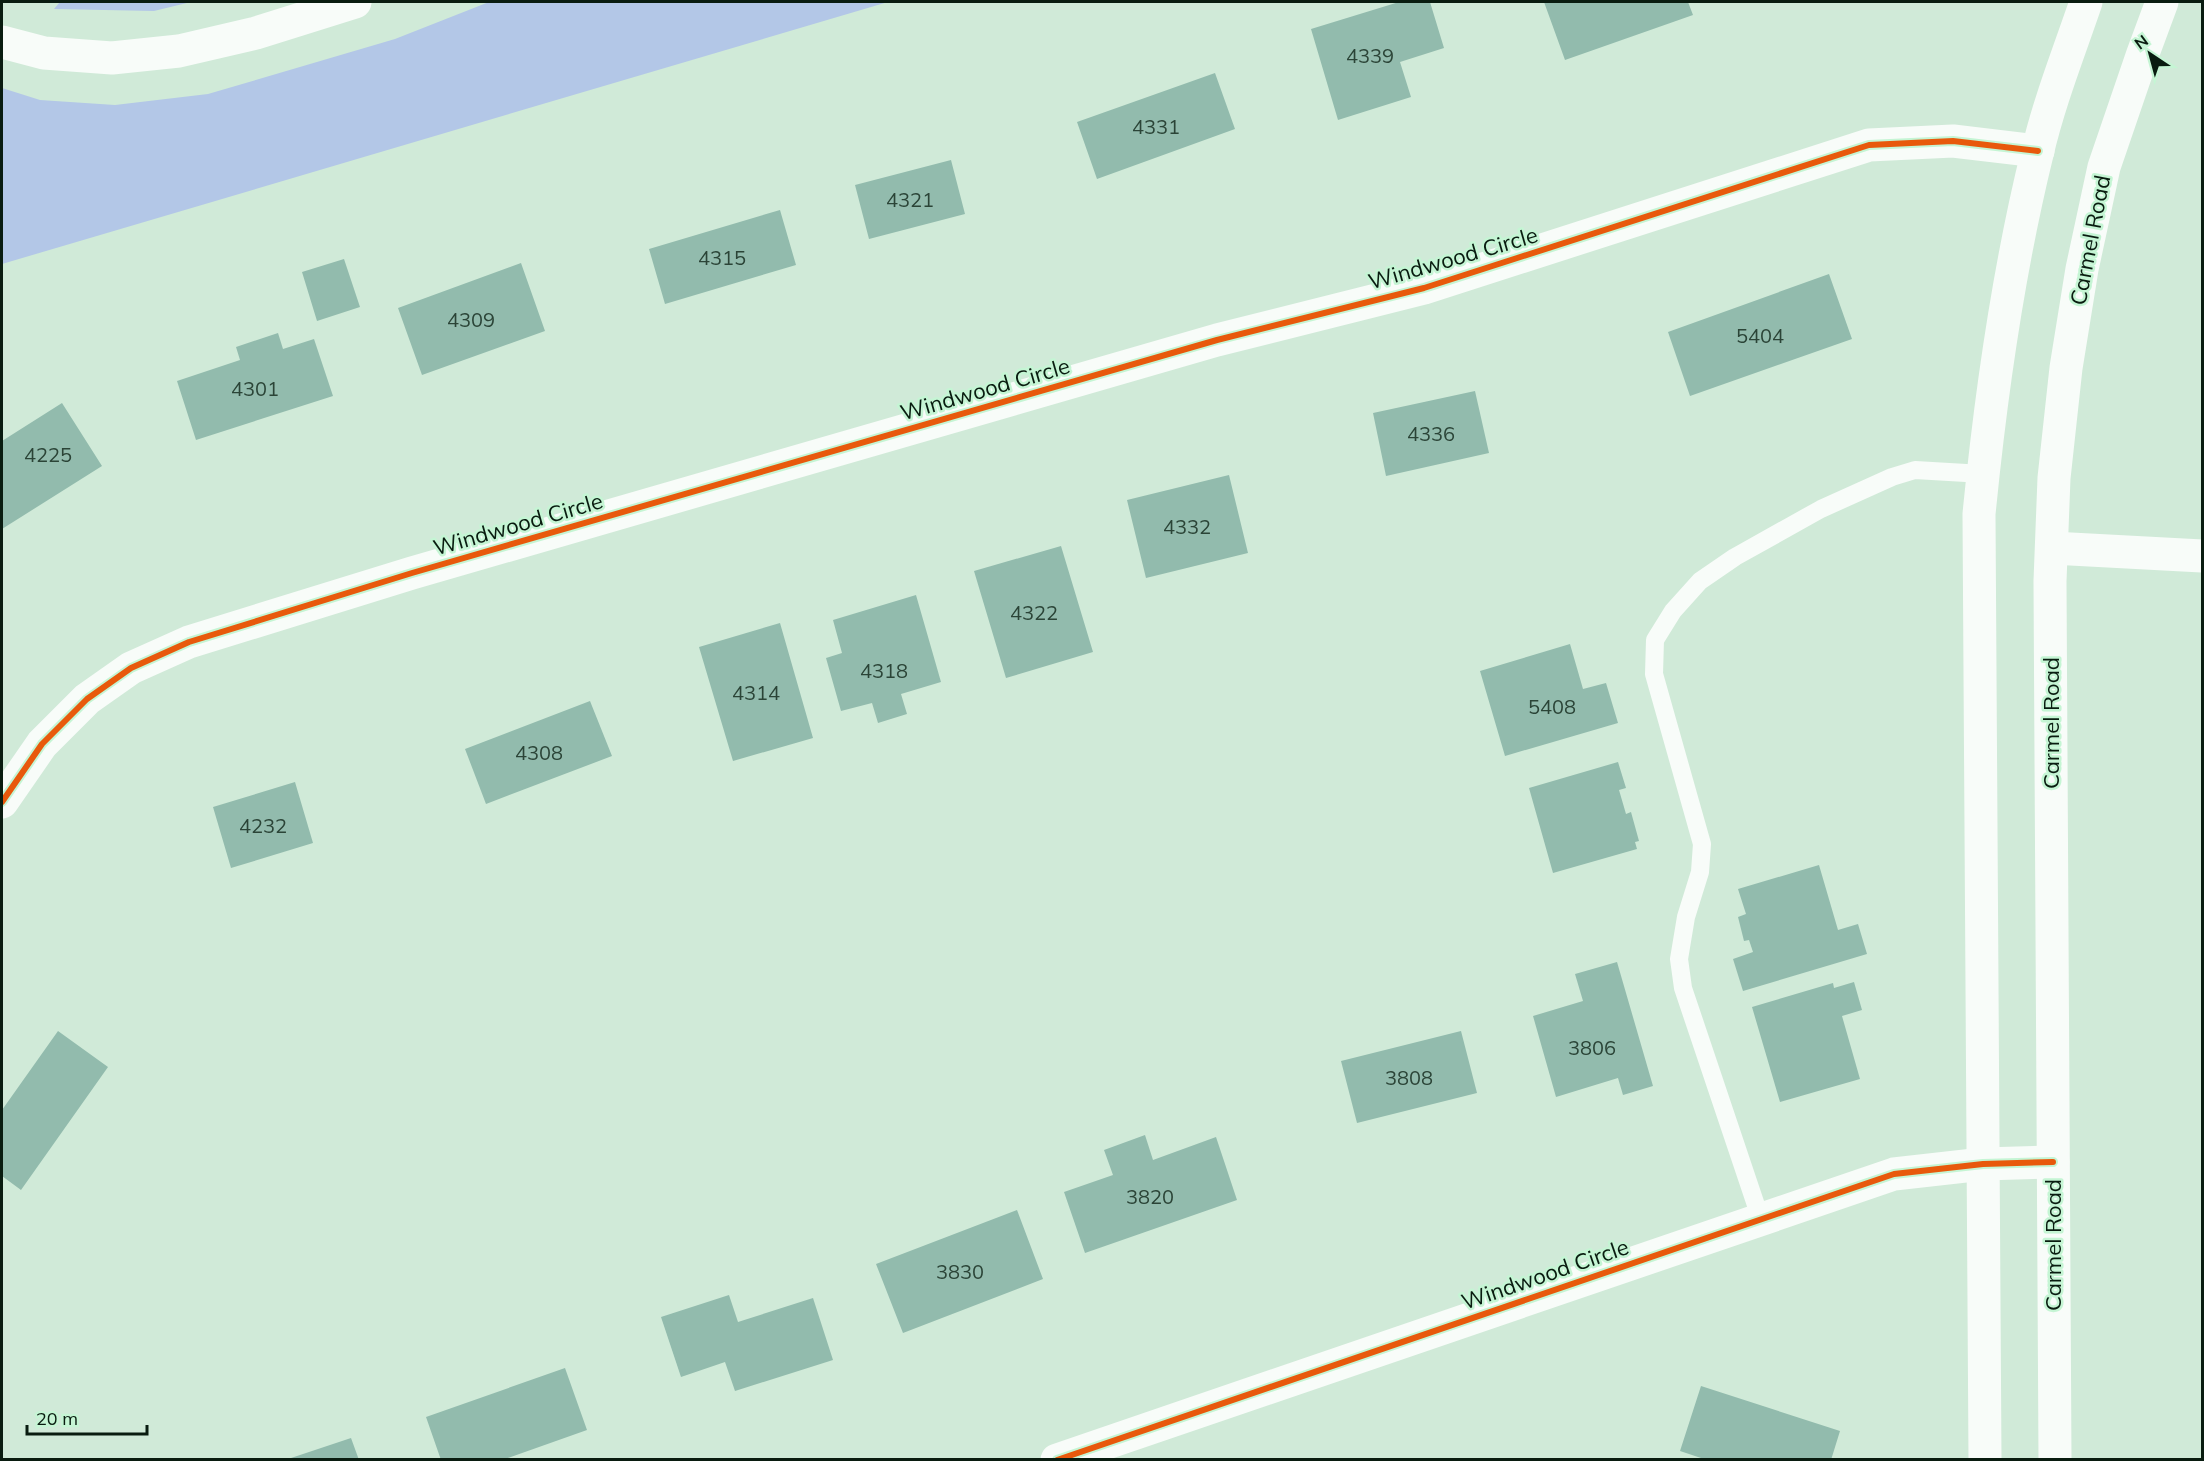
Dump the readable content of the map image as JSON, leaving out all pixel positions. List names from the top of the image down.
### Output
{
  "streets": {
    "street": ["Carmel Road", "Windwood Circle"]
  },
  "crossings": [
    ["Carmel Road", "Windwood Circle"]
  ],
  "house_numbers": [
    "4339",
    "4331",
    "4321",
    "4315",
    "4309",
    "5404",
    "4301",
    "4336",
    "4225",
    "4332",
    "4322",
    "4318",
    "4314",
    "5408",
    "4308",
    "4232",
    "3806",
    "3808",
    "3820",
    "3830"
  ],
  "scale_bar": "20 m",
  "north": "top left"
}
